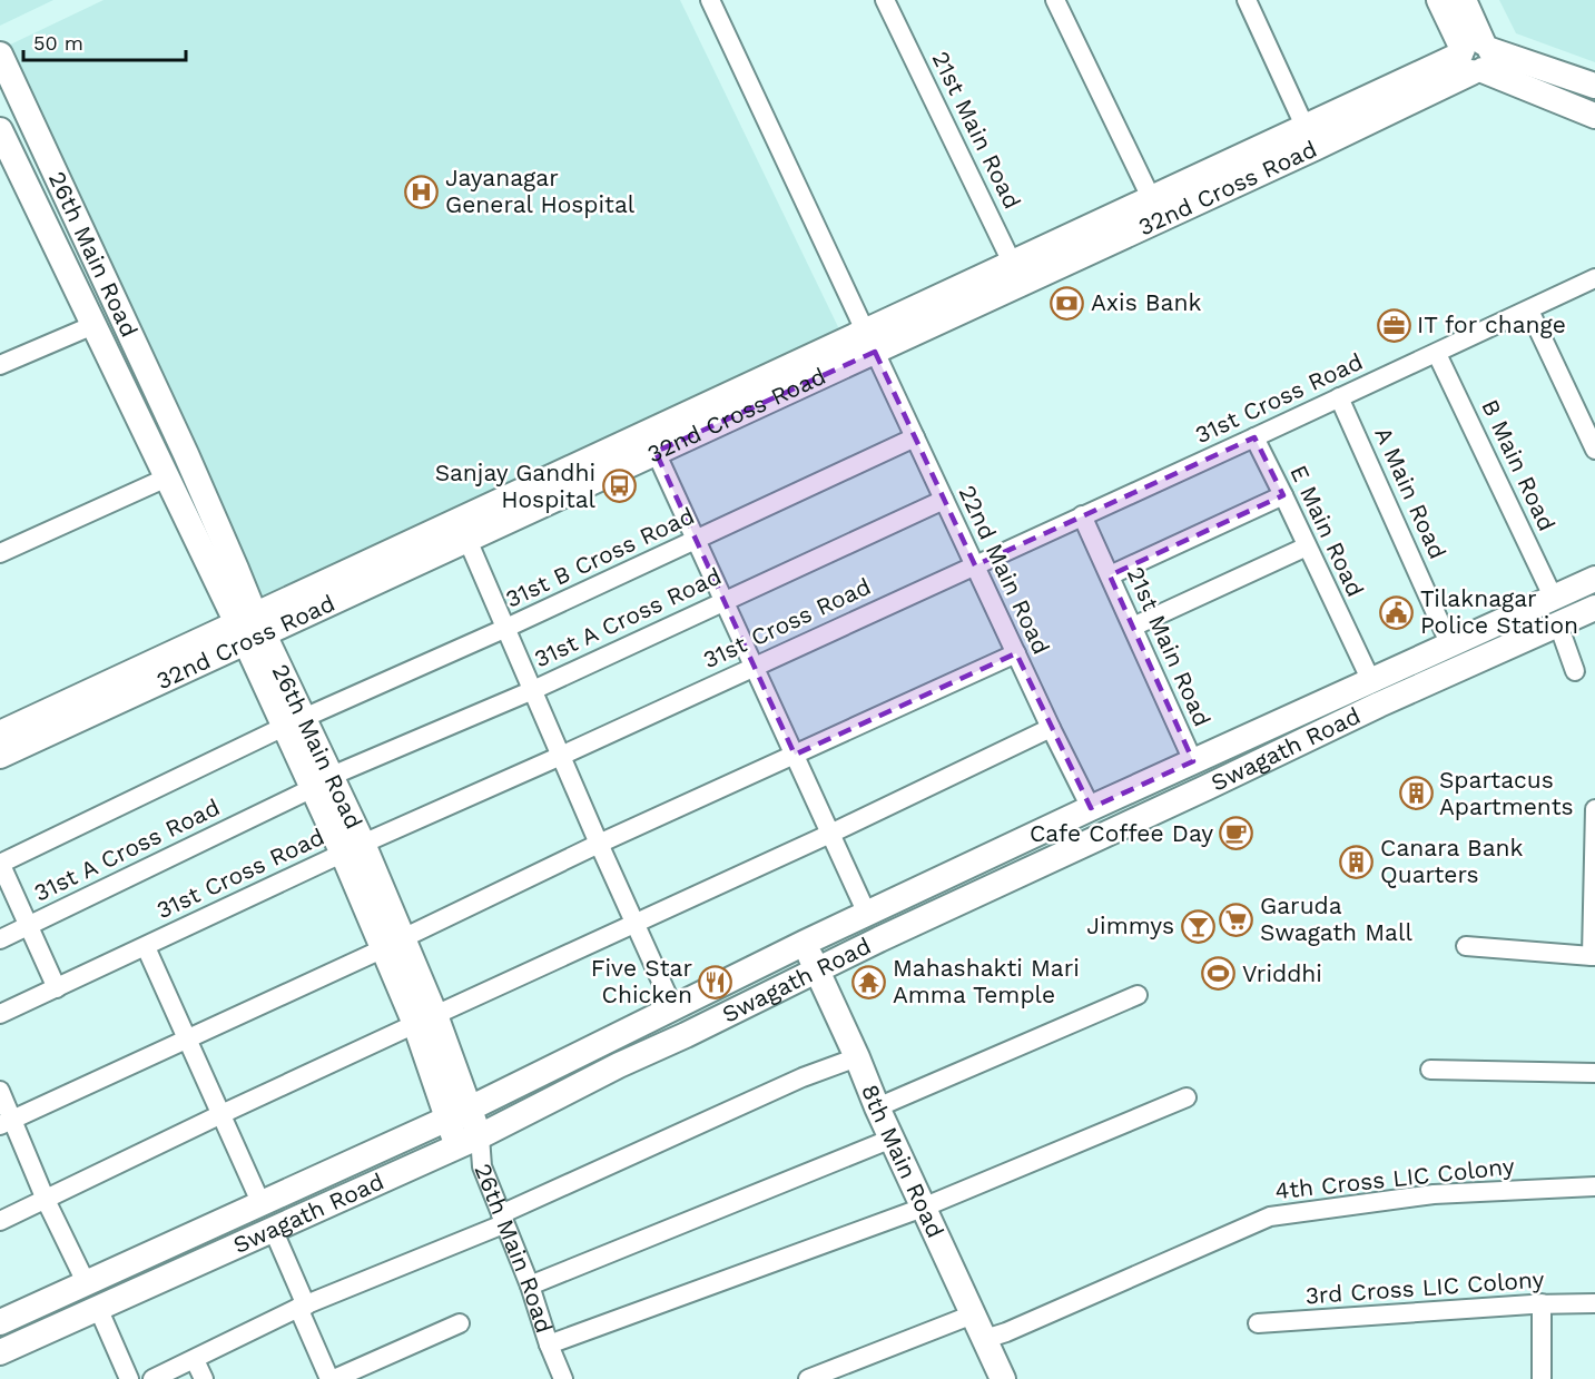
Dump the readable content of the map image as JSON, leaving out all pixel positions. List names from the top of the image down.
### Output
{
  "streets": {
    "street": [
      "21st Main Road",
      "32nd Cross Road",
      "26th Main Road",
      "31st Cross Road",
      "B Main Road",
      "A Main Road",
      "E Main Road",
      "31st B Cross Road",
      "22nd Main Road",
      "31st A Cross Road",
      "Swagath Road",
      "8th Main Road",
      "4th Cross LIC Colony",
      "3rd Cross LIC Colony"
    ]
  },
  "crossings": [
    ["21st Main Road", "32nd Cross Road"],
    ["21st Main Road", "31st Cross Road"],
    ["21st Main Road", "Swagath Road"],
    ["32nd Cross Road", "26th Main Road"],
    ["32nd Cross Road", "22nd Main Road"],
    ["26th Main Road", "31st Cross Road"],
    ["26th Main Road", "31st B Cross Road"],
    ["26th Main Road", "31st A Cross Road"],
    ["26th Main Road", "Swagath Road"],
    ["31st Cross Road", "B Main Road"],
    ["31st Cross Road", "A Main Road"],
    ["31st Cross Road", "E Main Road"],
    ["31st Cross Road", "22nd Main Road"],
    ["B Main Road", "Swagath Road"],
    ["A Main Road", "Swagath Road"],
    ["E Main Road", "Swagath Road"],
    ["31st B Cross Road", "22nd Main Road"],
    ["22nd Main Road", "31st A Cross Road"],
    ["22nd Main Road", "Swagath Road"],
    ["Swagath Road", "8th Main Road"],
    ["8th Main Road", "4th Cross LIC Colony"]
  ],
  "places": {
    "hospital": ["Jayanagar General Hospital"],
    "bank": ["Axis Bank"],
    "office": ["IT for change"],
    "bus stop": ["Sanjay Gandhi Hospital"],
    "public building": ["Tilaknagar Police Station"],
    "building": ["Spartacus Apartments", "Canara Bank Quarters"],
    "cafe": ["Cafe Coffee Day"],
    "supermarket": ["Garuda Swagath Mall"],
    "bar": ["Jimmys"],
    "sports": ["Vriddhi"],
    "restaurant": ["Five Star Chicken"],
    "temple": ["Mahashakti Mari Amma Temple"]
  },
  "scale_bar": "50 m"
}
